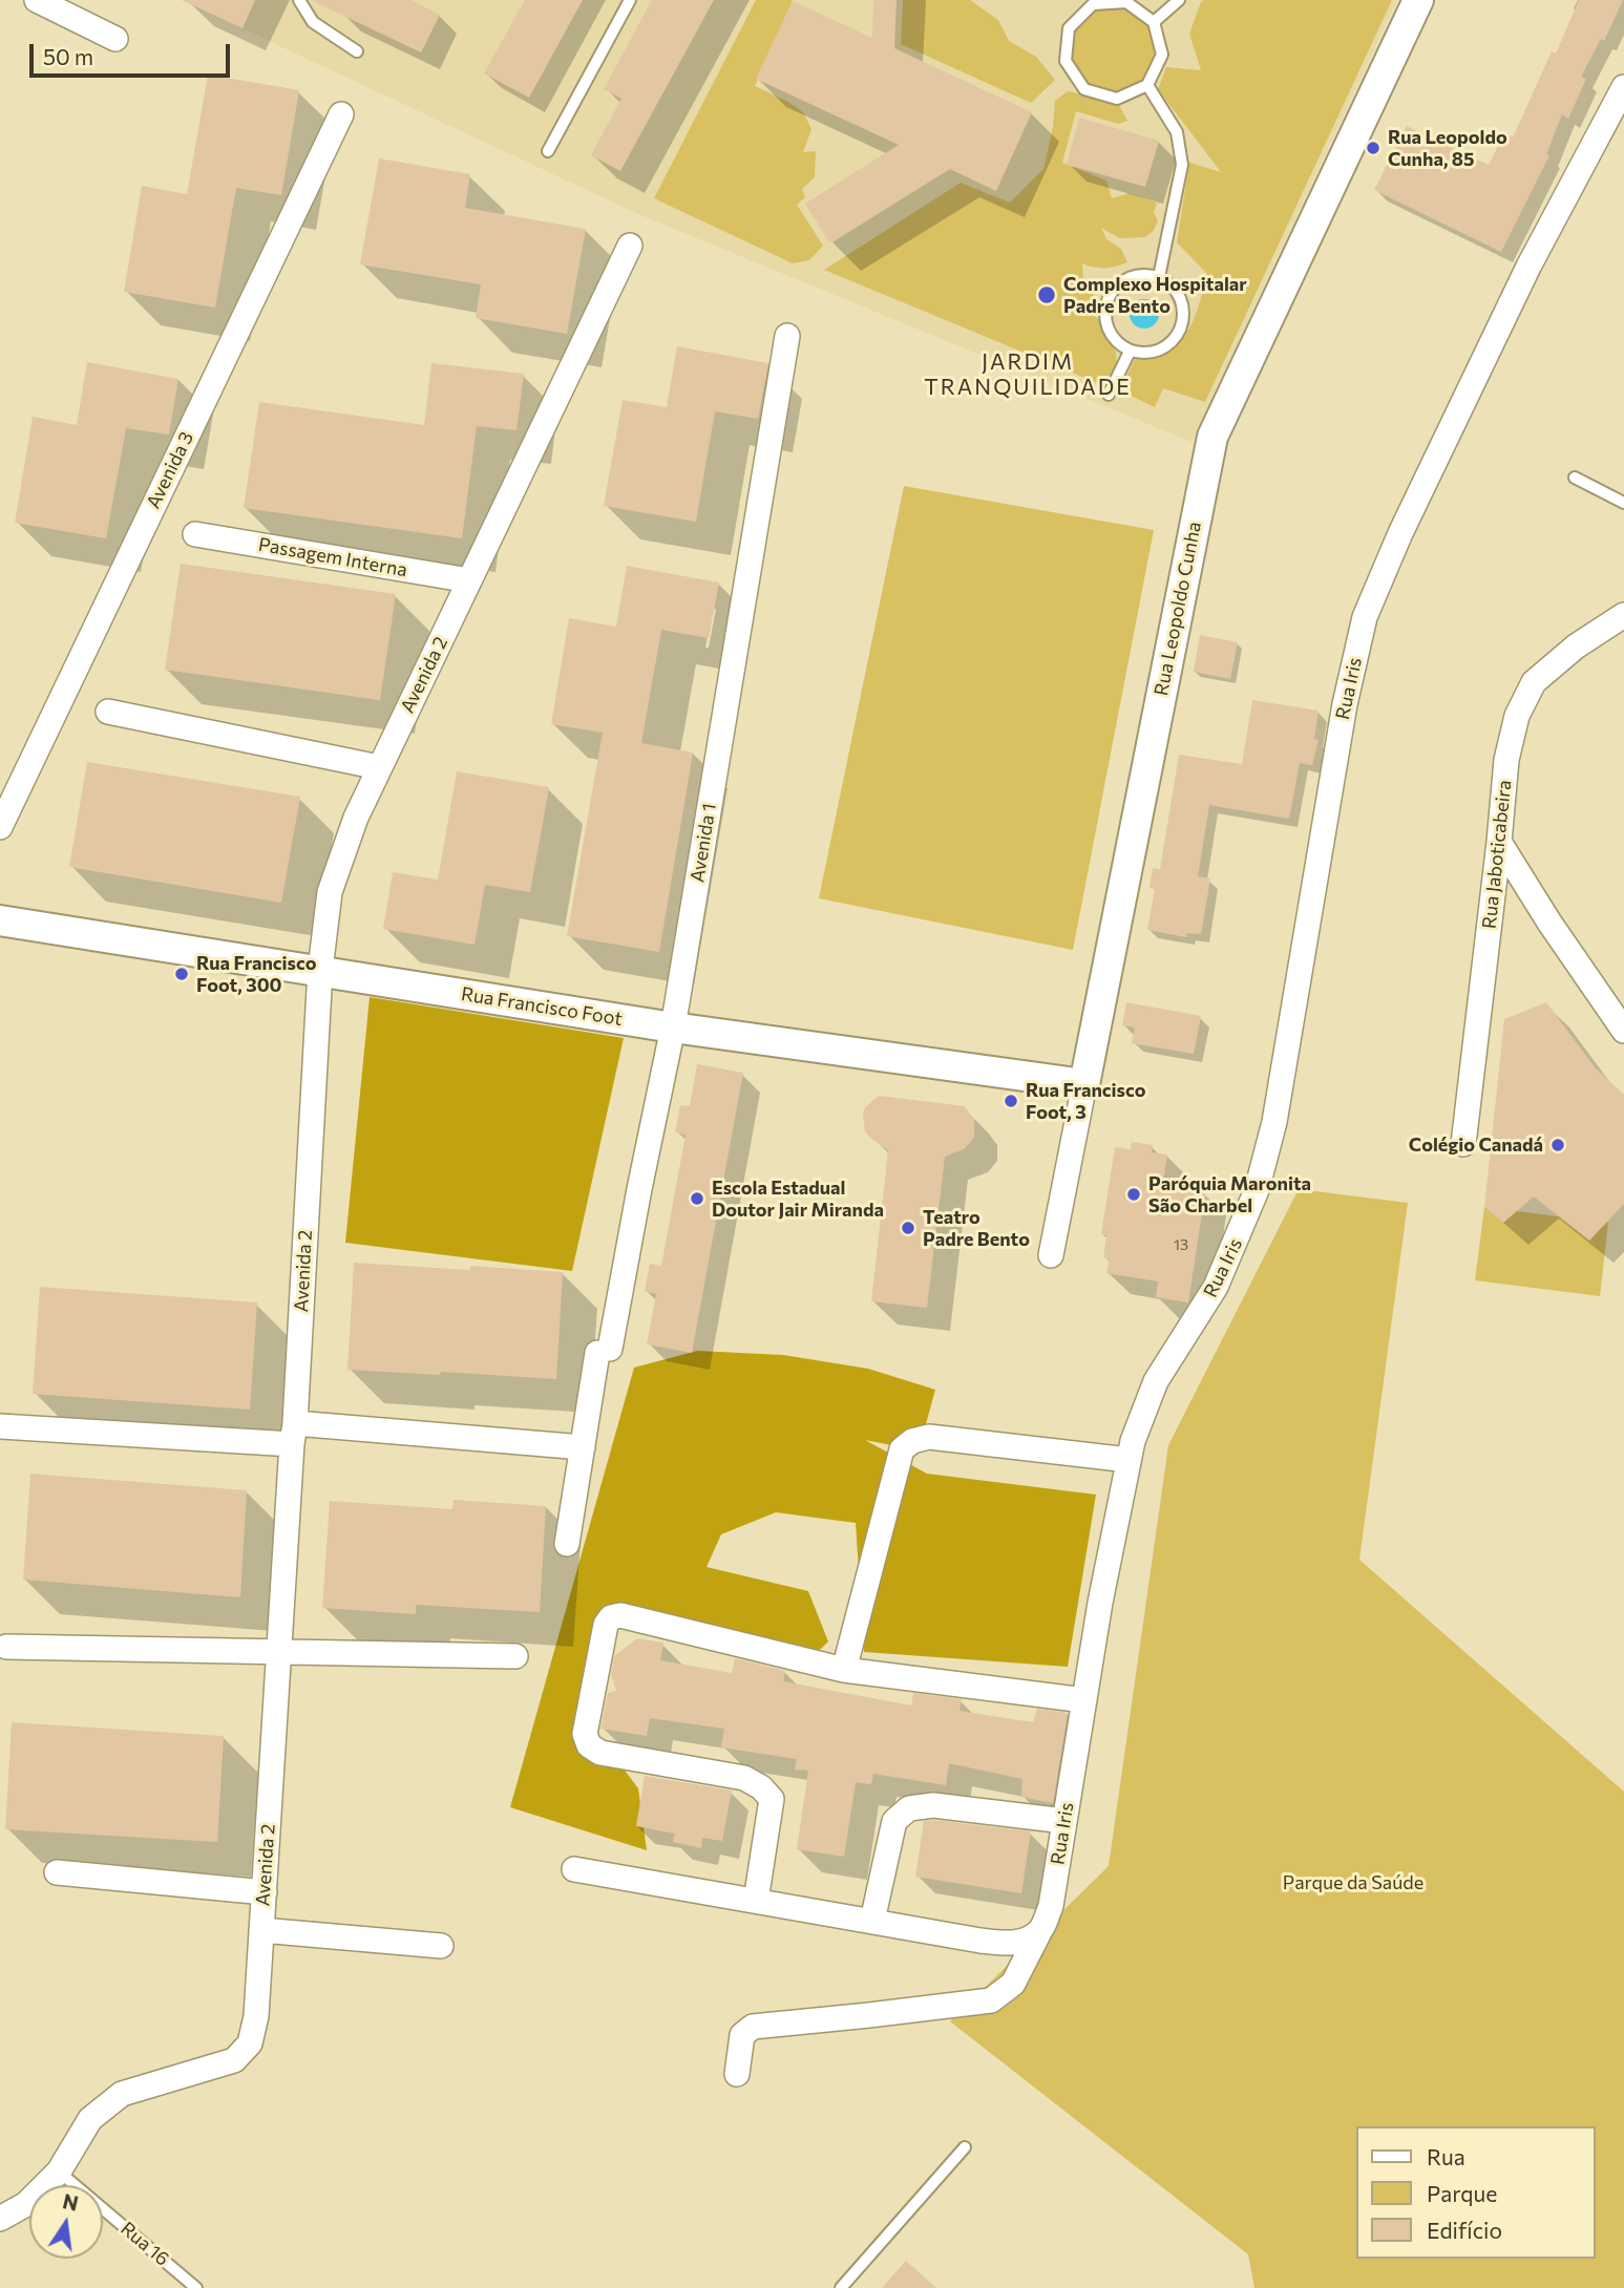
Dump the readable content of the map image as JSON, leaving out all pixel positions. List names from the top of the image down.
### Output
{
  "streets": {
    "street": [
      "Avenida 3",
      "Passagem Interna",
      "Rua Leopoldo Cunha",
      "Avenida 2",
      "Rua Iris",
      "Avenida 1",
      "Rua Jaboticabeira",
      "Rua Francisco Foot"
    ],
    "lane": ["Rua 16"]
  },
  "crossings": [
    ["Passagem Interna", "Avenida 2"],
    ["Rua Leopoldo Cunha", "Rua Francisco Foot"],
    ["Avenida 2", "Rua Francisco Foot"],
    ["Avenida 2", "Rua 16"],
    ["Avenida 1", "Rua Francisco Foot"]
  ],
  "districts": ["JARDIM TRANQUILIDADE"],
  "parks": ["Parque da Saúde"],
  "places": [
    "Rua Leopoldo Cunha, 85",
    "Complexo Hospitalar Padre Bento",
    "Rua Francisco Foot, 300",
    "Rua Francisco Foot, 3",
    "Colégio Canadá",
    "Paróquia Maronita São Charbel",
    "Escola Estadual Doutor Jair Miranda",
    "Teatro Padre Bento"
  ],
  "house_numbers": ["13"],
  "legend": ["Rua", "Parque", "Edifício"],
  "scale_bar": "50 m",
  "north": "top"
}
